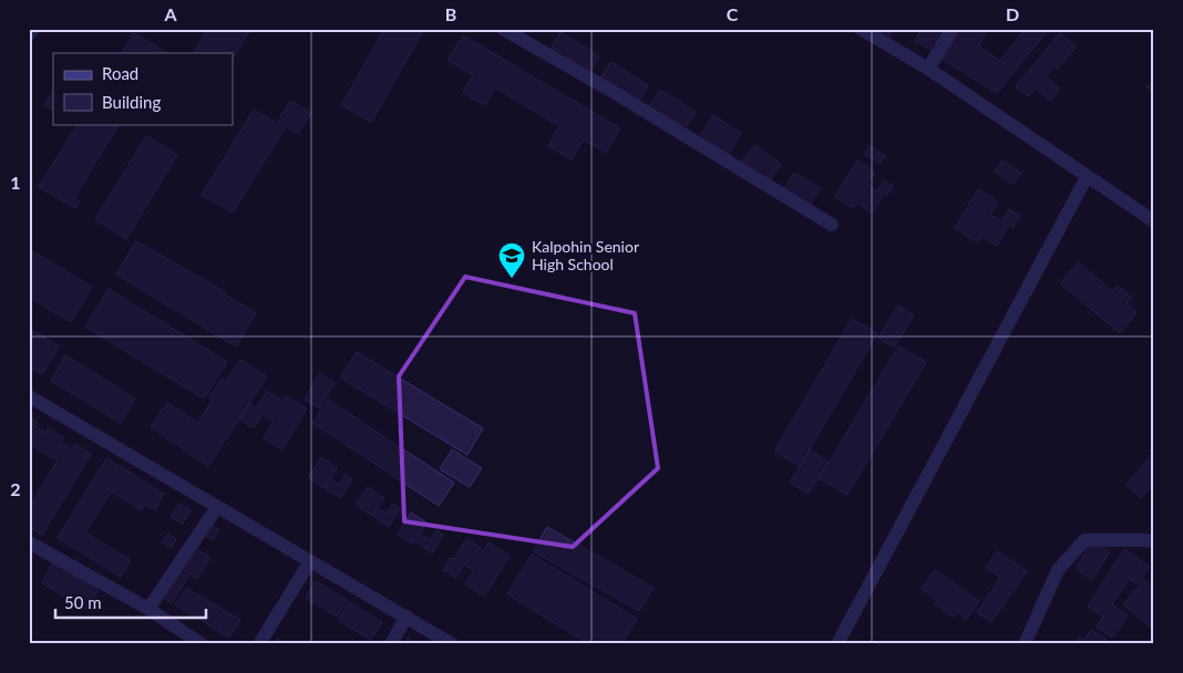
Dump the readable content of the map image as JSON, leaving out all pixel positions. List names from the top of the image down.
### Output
{
  "places": {
    "school or university": ["Kalpohin Senior High School"]
  },
  "legend": ["Road", "Building"],
  "scale_bar": "50 m",
  "grid": {
    "columns": [
      "A",
      "B",
      "C",
      "D"
    ],
    "rows": ["1", "2"]
  }
}
